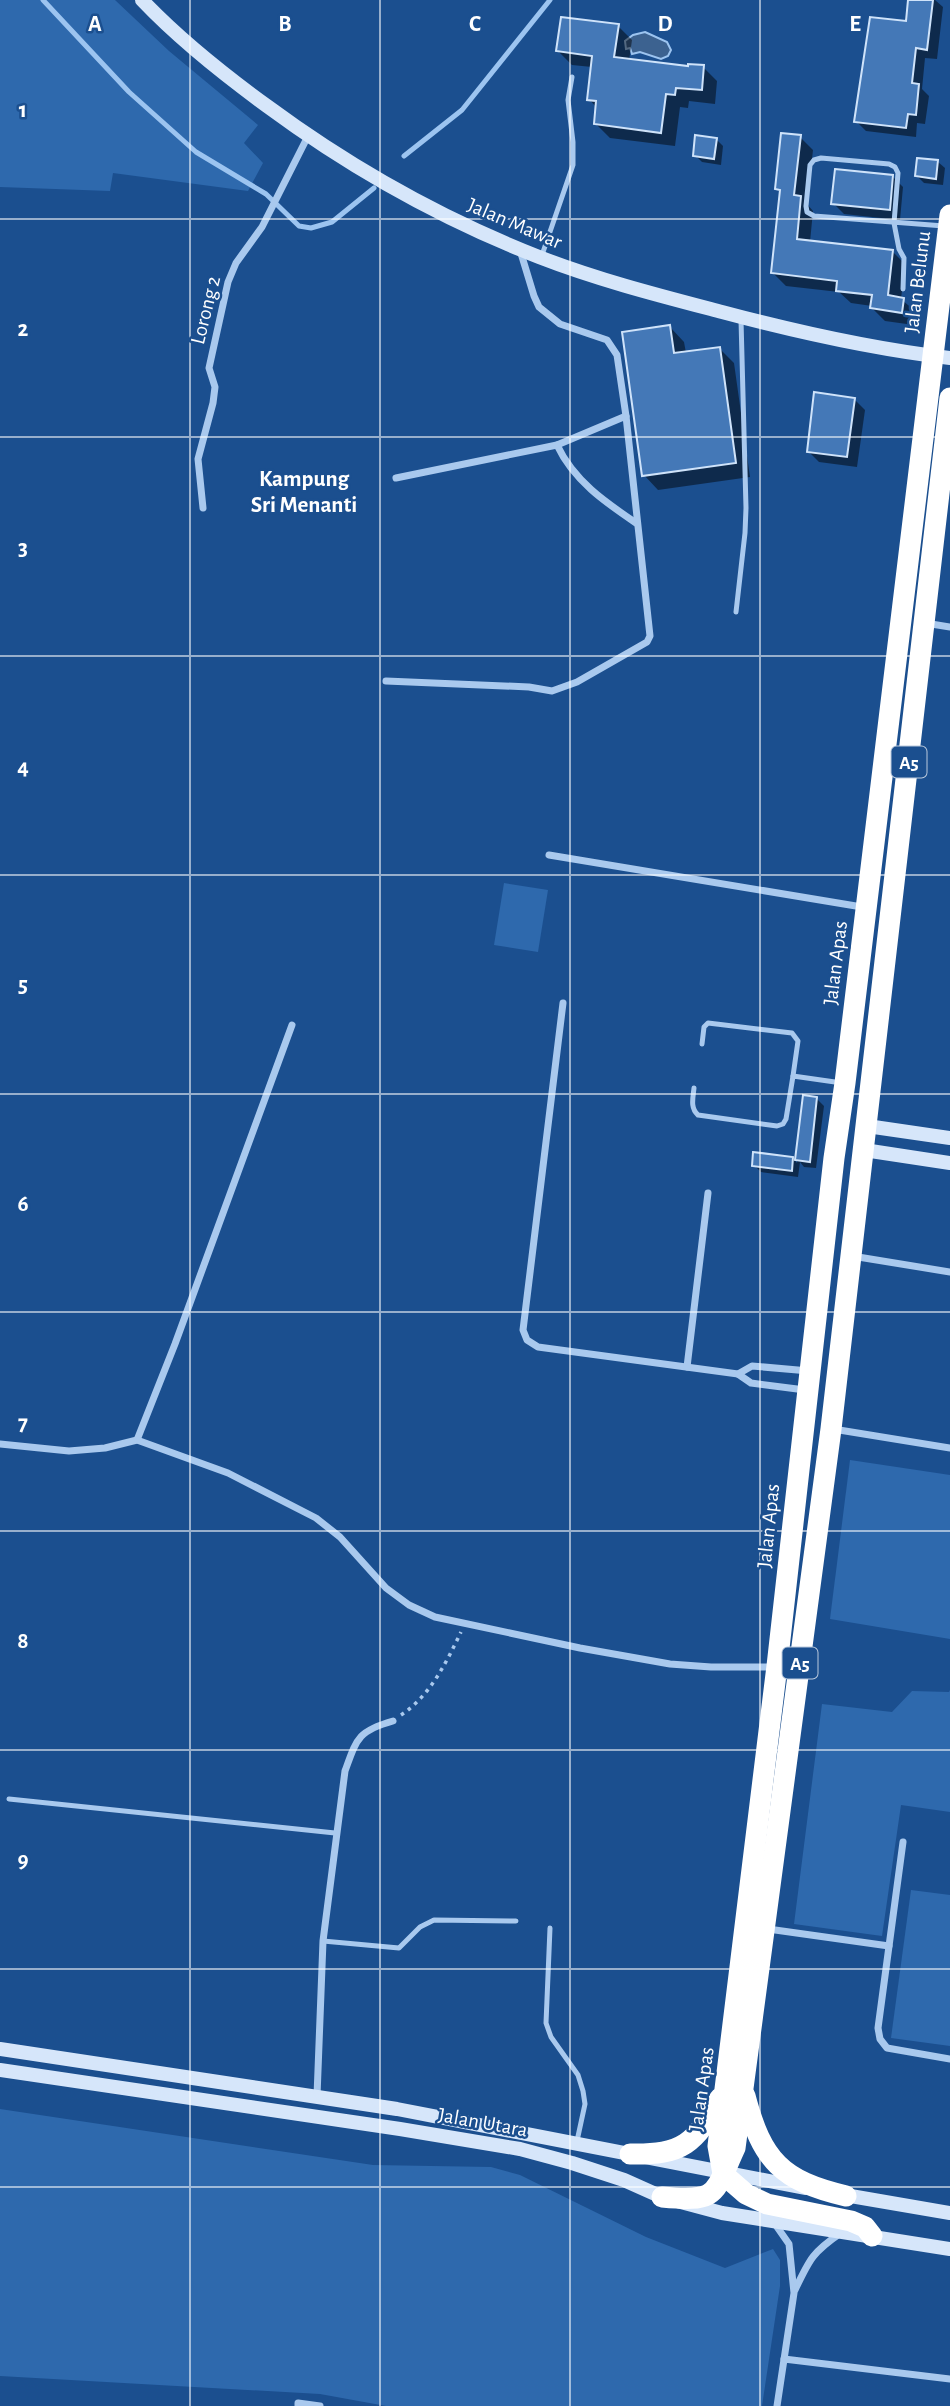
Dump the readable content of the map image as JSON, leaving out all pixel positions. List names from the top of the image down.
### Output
{
  "streets": {
    "highway": ["Jalan Belunu", "A5", "Jalan Apas"],
    "main road": ["Jalan Mawar", "Jalan Utara"],
    "street": ["Lorong 2"]
  },
  "crossings": [
    ["Jalan Mawar", "Jalan Belunu"],
    ["Jalan Mawar", "Lorong 2"],
    ["Jalan Mawar", "Jalan Apas"],
    ["Jalan Belunu", "Jalan Apas"],
    ["Jalan Apas", "Jalan Utara"]
  ],
  "districts": ["Kampung Sri Menanti"],
  "grid": {
    "columns": [
      "A",
      "B",
      "C",
      "D",
      "E"
    ],
    "rows": [
      "1",
      "2",
      "3",
      "4",
      "5",
      "6",
      "7",
      "8",
      "9"
    ]
  }
}
